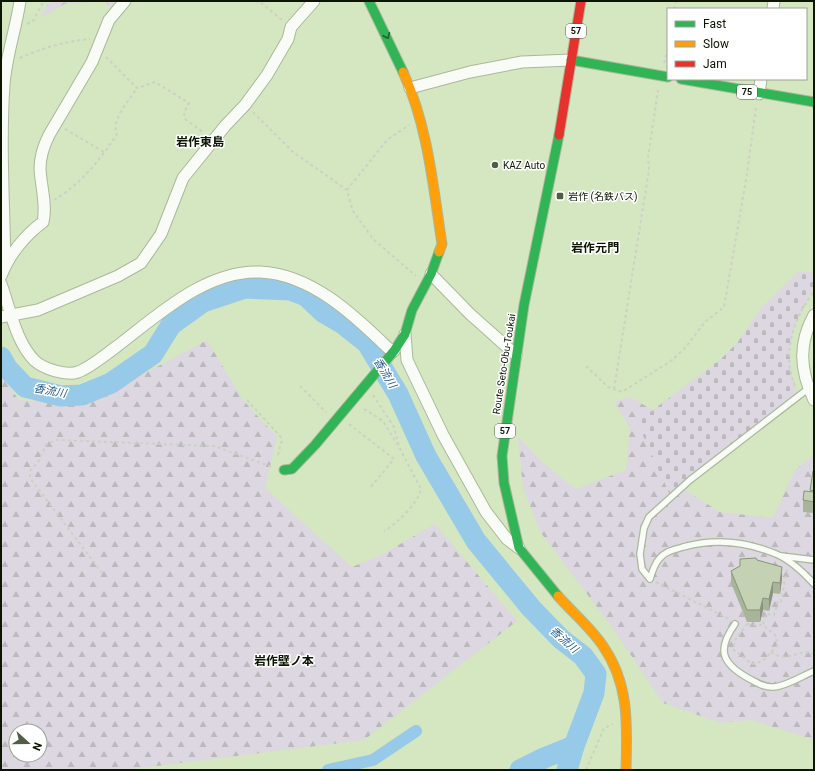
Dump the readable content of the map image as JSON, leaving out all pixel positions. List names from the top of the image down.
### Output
{
  "streets": {
    "main road": ["57", "75", "Route Seto-Obu-Toukai"]
  },
  "districts": ["岩作東島", "岩作元門", "岩作壁ノ本"],
  "water": ["香流川"],
  "places": {
    "other": ["KAZ Auto"],
    "transit": ["岩作 (名鉄バス)"]
  },
  "legend": ["Fast", "Slow", "Jam"],
  "north": "right"
}
